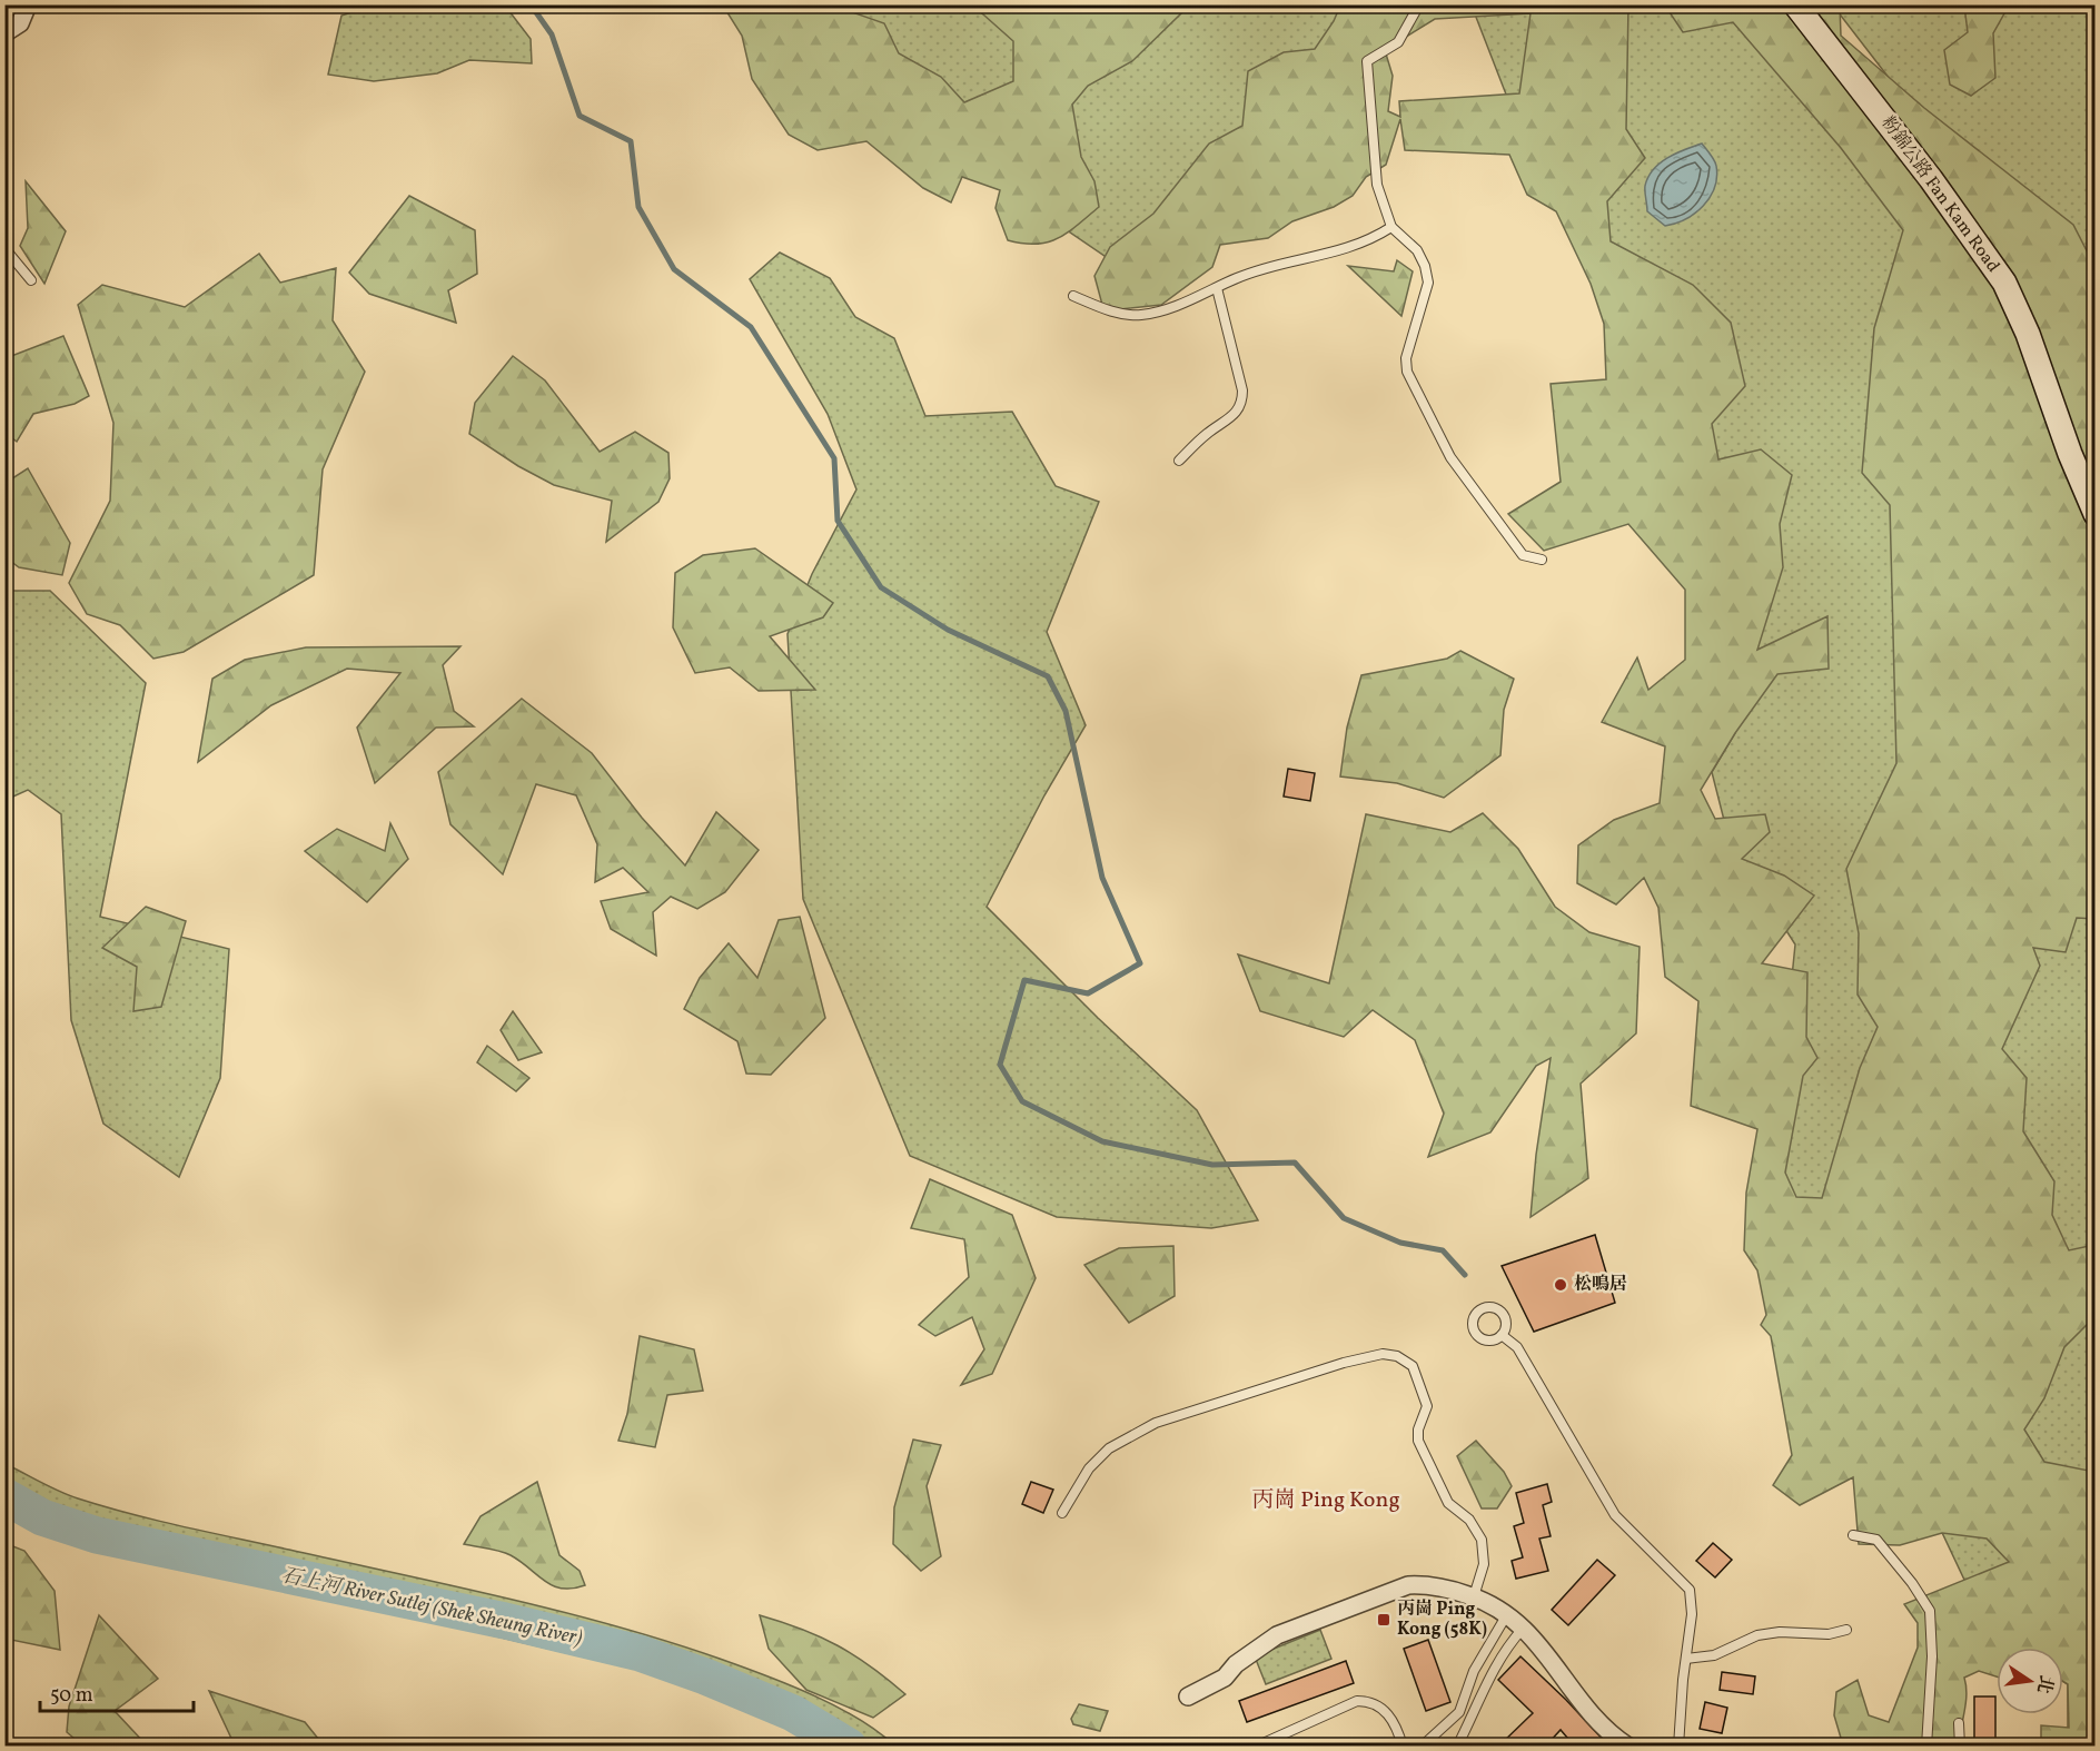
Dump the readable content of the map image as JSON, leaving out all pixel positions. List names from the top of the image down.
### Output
{
  "streets": {
    "main road": ["粉錦公路 Fan Kam Road"]
  },
  "districts": ["丙崗 Ping Kong"],
  "water": ["石上河 River Sutlej (Shek Sheung River)"],
  "places": {
    "other": ["松鳴居"],
    "transit": ["丙崗 Ping Kong (58K)"]
  },
  "scale_bar": "50 m",
  "north": "right"
}
